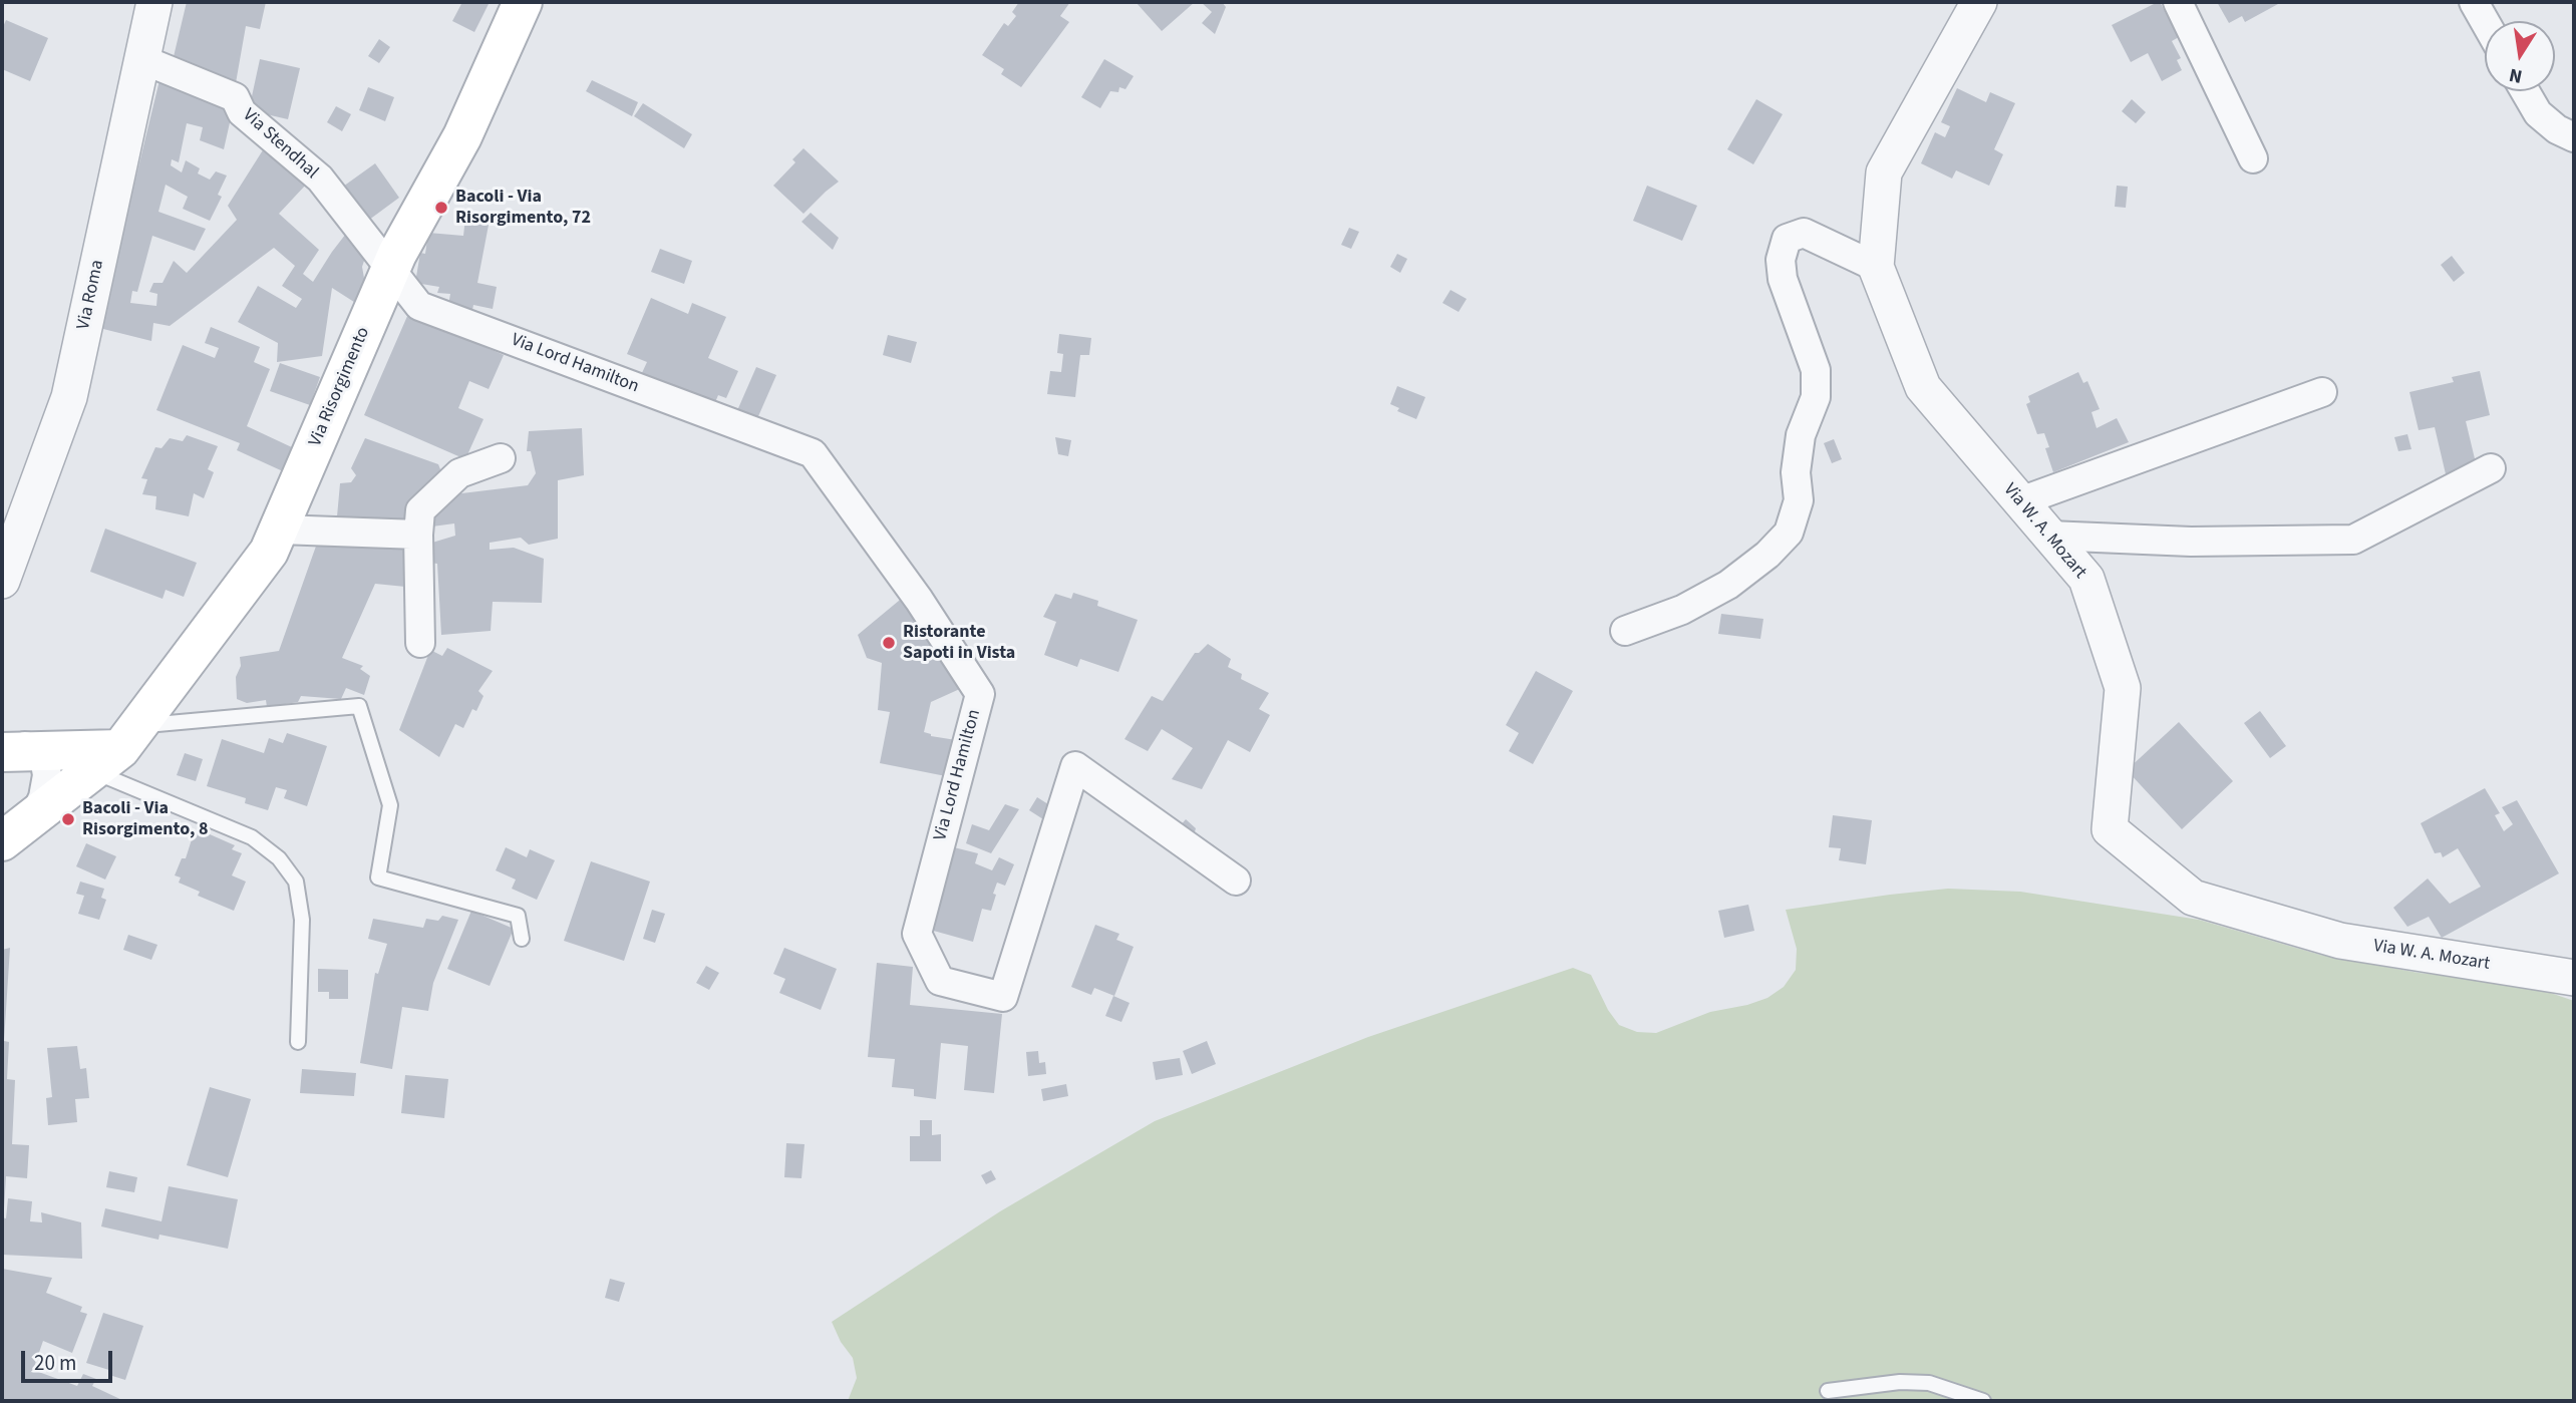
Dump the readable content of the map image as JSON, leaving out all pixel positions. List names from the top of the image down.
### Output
{
  "streets": {
    "main road": ["Via Risorgimento"],
    "street": [
      "Via Stendhal",
      "Via Roma",
      "Via Lord Hamilton",
      "Via W. A. Mozart"
    ]
  },
  "crossings": [
    ["Via Stendhal", "Via Roma"],
    ["Via Stendhal", "Via Lord Hamilton"],
    ["Via Stendhal", "Via Risorgimento"],
    ["Via Lord Hamilton", "Via Risorgimento"]
  ],
  "places": ["Bacoli - Via Risorgimento, 72", "Ristorante Sapoti in Vista", "Bacoli - Via Risorgimento, 8"],
  "scale_bar": "20 m",
  "north": "bottom"
}
